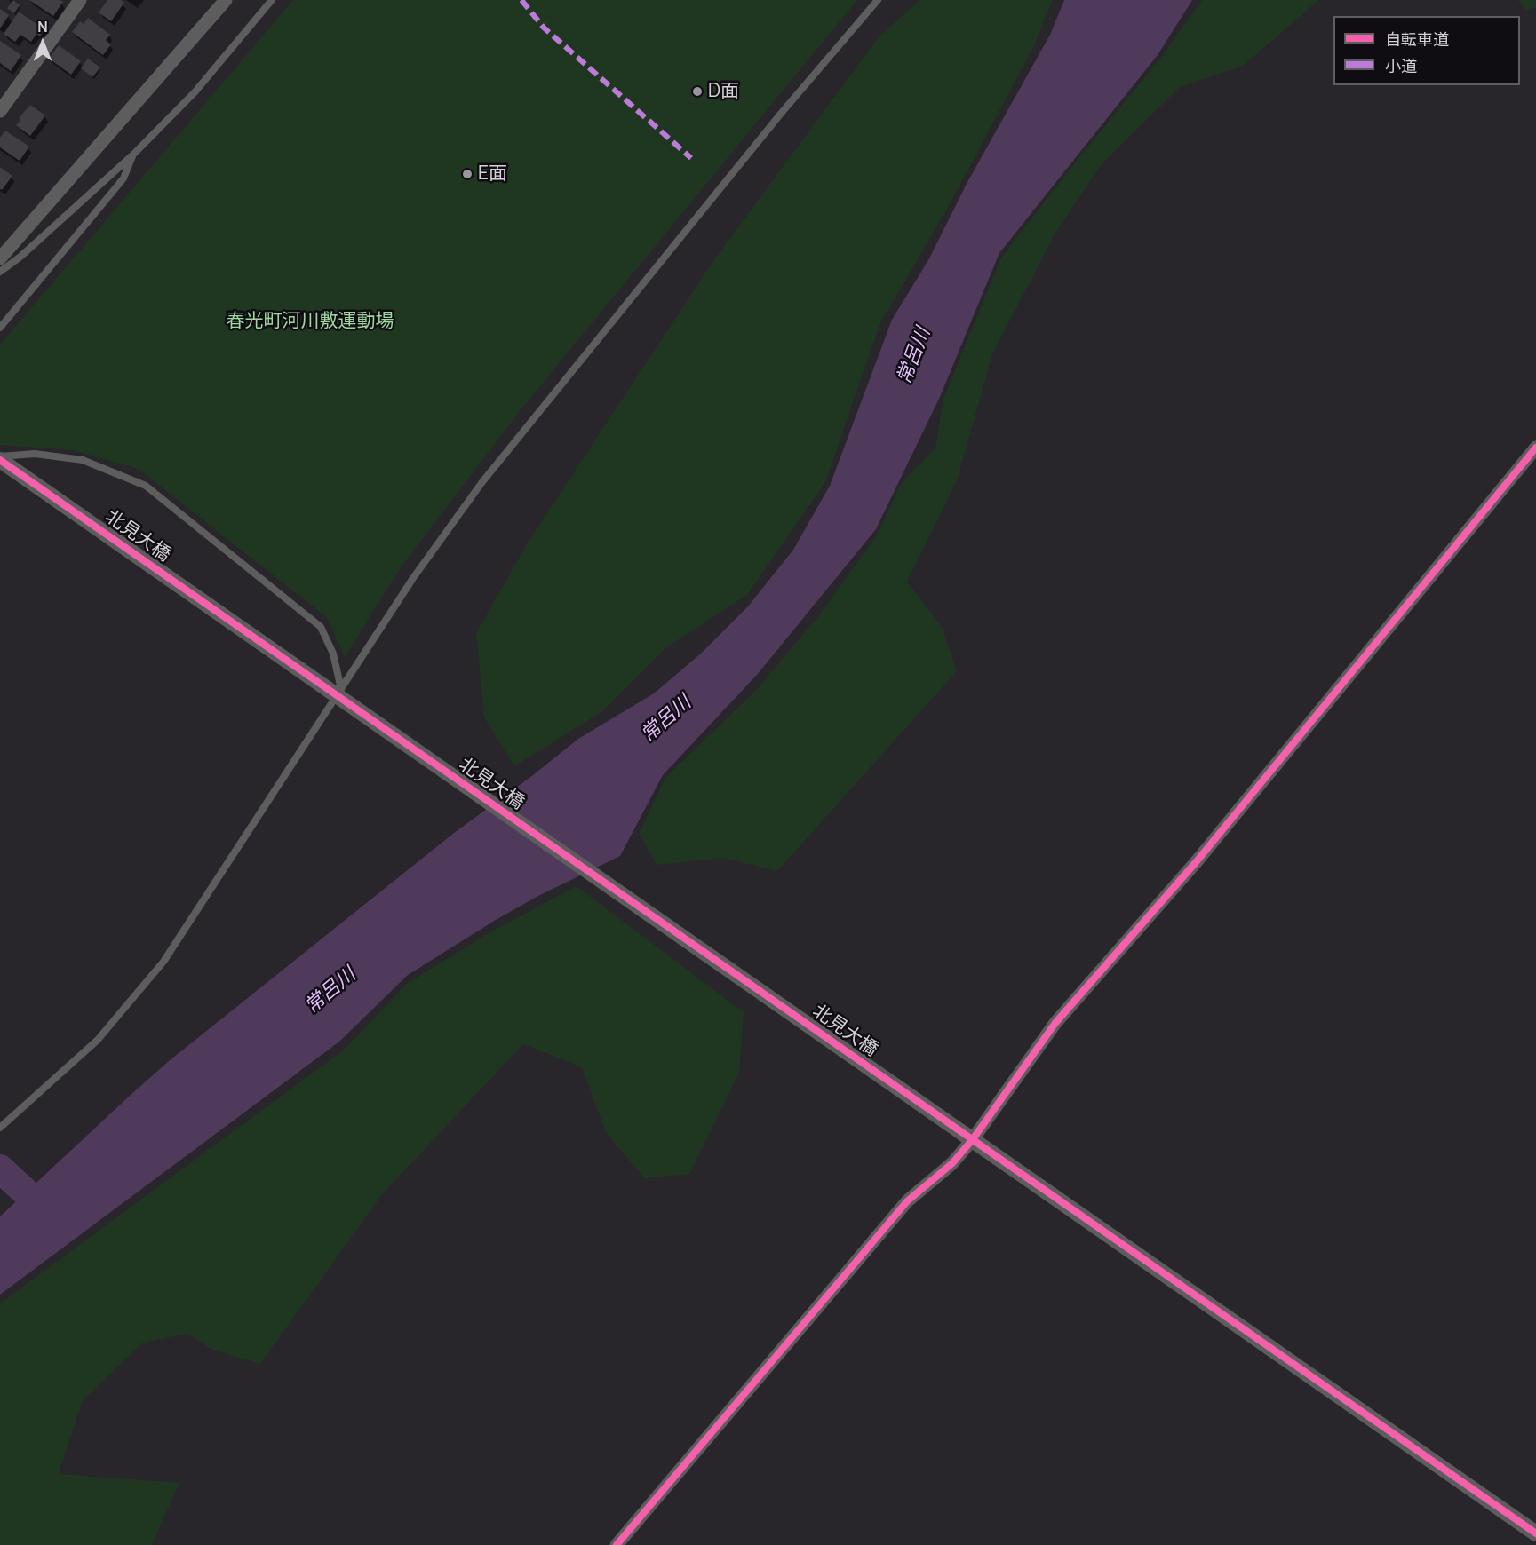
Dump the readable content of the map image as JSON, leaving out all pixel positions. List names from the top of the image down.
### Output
{
  "streets": {
    "street": ["北見大橋"]
  },
  "water": ["常呂川"],
  "parks": ["春光町河川敷運動場"],
  "places": ["D面", "E面"],
  "legend": ["自転車道", "小道"],
  "north": "top"
}
